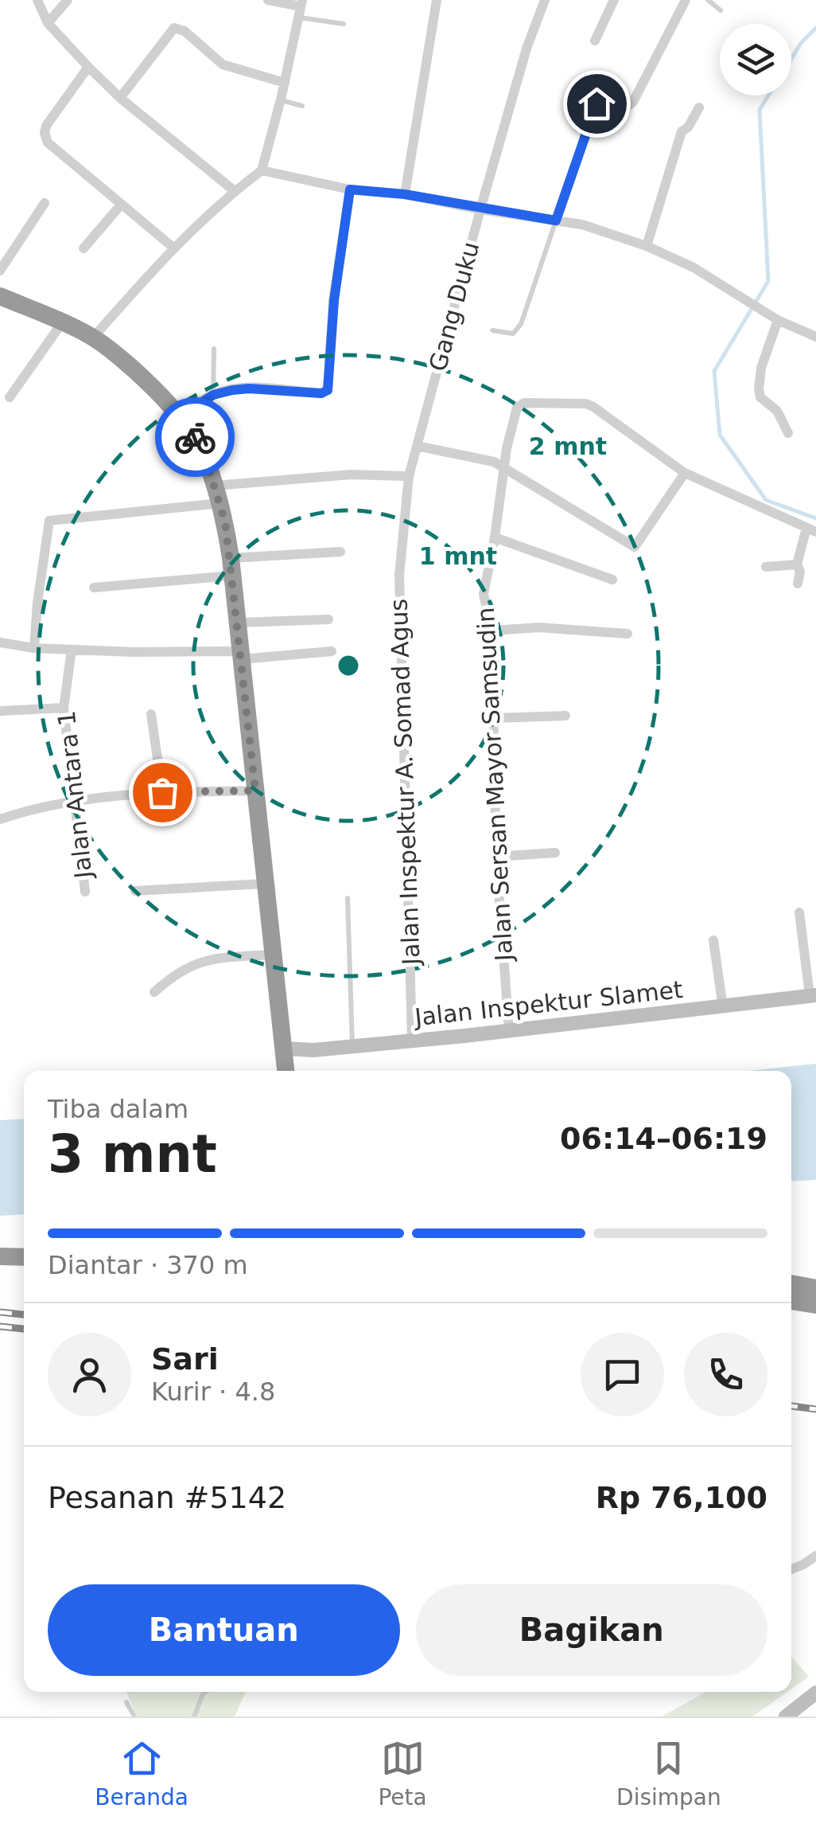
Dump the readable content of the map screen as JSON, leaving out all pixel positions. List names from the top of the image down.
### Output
{
  "streets": {
    "street": [
      "Gang Duku",
      "Jalan Inspektur A. Somad Agus",
      "Jalan Sersan Mayor Samsudin",
      "Jalan Antara 1",
      "Jalan Inspektur Slamet"
    ]
  },
  "crossings": [
    ["Gang Duku", "Jalan Inspektur A. Somad Agus"],
    ["Jalan Inspektur A. Somad Agus", "Jalan Inspektur Slamet"],
    ["Jalan Sersan Mayor Samsudin", "Jalan Inspektur Slamet"]
  ],
  "page": {
    "heading": ["3 mnt", "Tiba dalam", "06:14–06:19"],
    "panel": [
      "Sari",
      "Kurir · 4.8",
      "Pesanan #5142",
      "Rp 76,100"
    ],
    "bar": "Diantar · 370 m",
    "buttons": ["Bantuan", "Bagikan"],
    "tabs": ["Beranda", "Peta", "Disimpan"]
  },
  "rings": ["2 mnt", "1 mnt"]
}
